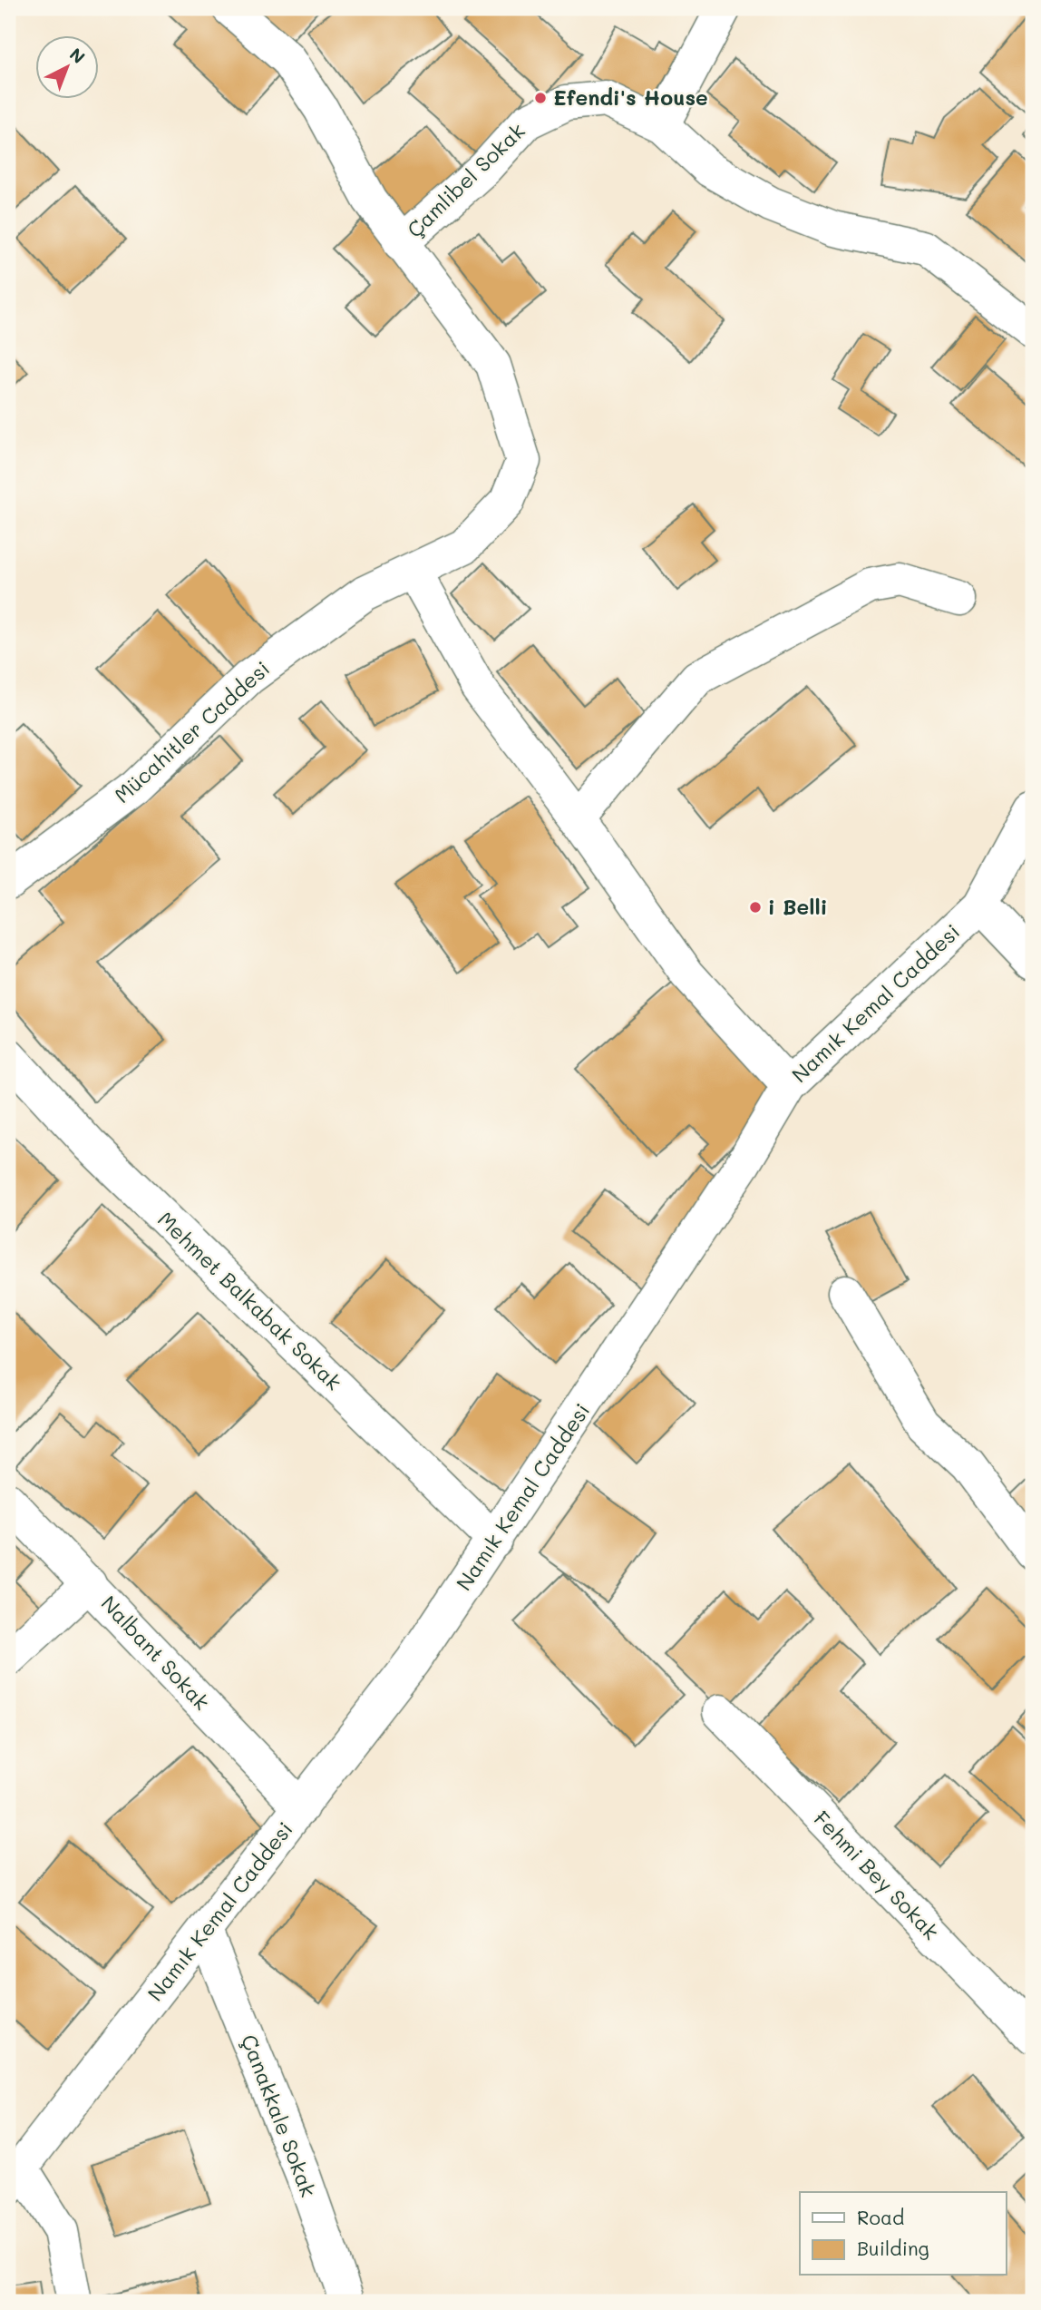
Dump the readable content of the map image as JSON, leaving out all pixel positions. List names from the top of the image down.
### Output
{
  "streets": {
    "street": [
      "Çamlibel Sokak",
      "Mücahitler Caddesi",
      "Namık Kemal Caddesi",
      "Mehmet Balkabak Sokak",
      "Nalbant Sokak",
      "Fehmi Bey Sokak",
      "Çanakkale Sokak"
    ]
  },
  "crossings": [
    ["Çamlibel Sokak", "Mücahitler Caddesi"],
    ["Namık Kemal Caddesi", "Mehmet Balkabak Sokak"],
    ["Namık Kemal Caddesi", "Nalbant Sokak"],
    ["Namık Kemal Caddesi", "Çanakkale Sokak"]
  ],
  "places": ["Efendi's House", "i Belli"],
  "legend": ["Road", "Building"],
  "north": "top right"
}
